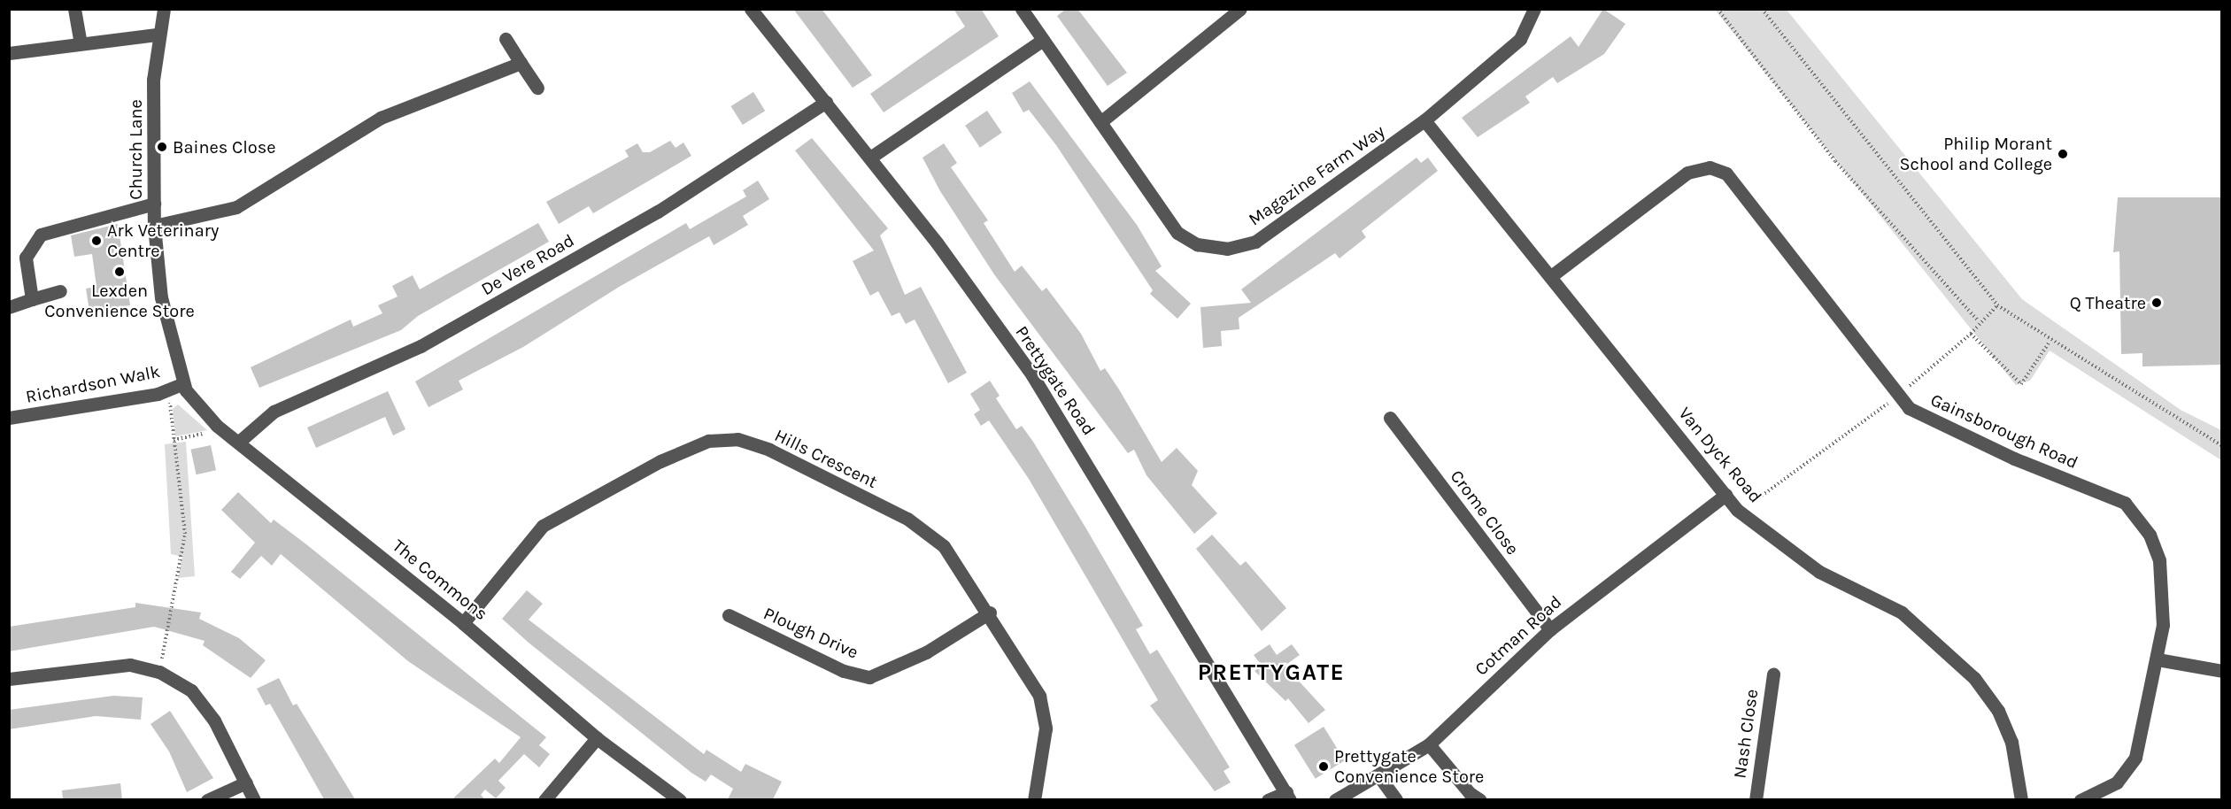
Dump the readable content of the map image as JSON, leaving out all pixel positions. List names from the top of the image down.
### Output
{
  "streets": {
    "street": [
      "Church Lane",
      "Magazine Farm Way",
      "De Vere Road",
      "Prettygate Road",
      "Richardson Walk",
      "Gainsborough Road",
      "Van Dyck Road",
      "Hills Crescent",
      "Crome Close",
      "The Commons",
      "Plough Drive",
      "Cotman Road",
      "Nash Close"
    ]
  },
  "crossings": [
    ["Church Lane", "Richardson Walk"],
    ["Church Lane", "The Commons"],
    ["Magazine Farm Way", "Van Dyck Road"],
    ["De Vere Road", "Prettygate Road"],
    ["De Vere Road", "The Commons"],
    ["Richardson Walk", "The Commons"],
    ["Gainsborough Road", "Van Dyck Road"],
    ["Van Dyck Road", "Cotman Road"],
    ["Hills Crescent", "The Commons"],
    ["Hills Crescent", "Plough Drive"],
    ["Crome Close", "Cotman Road"]
  ],
  "districts": ["PRETTYGATE"],
  "places": [
    "Baines Close",
    "Philip Morant School and College",
    "Ark Veterinary Centre",
    "Lexden Convenience Store",
    "Q Theatre",
    "Prettygate Convenience Store"
  ]
}
